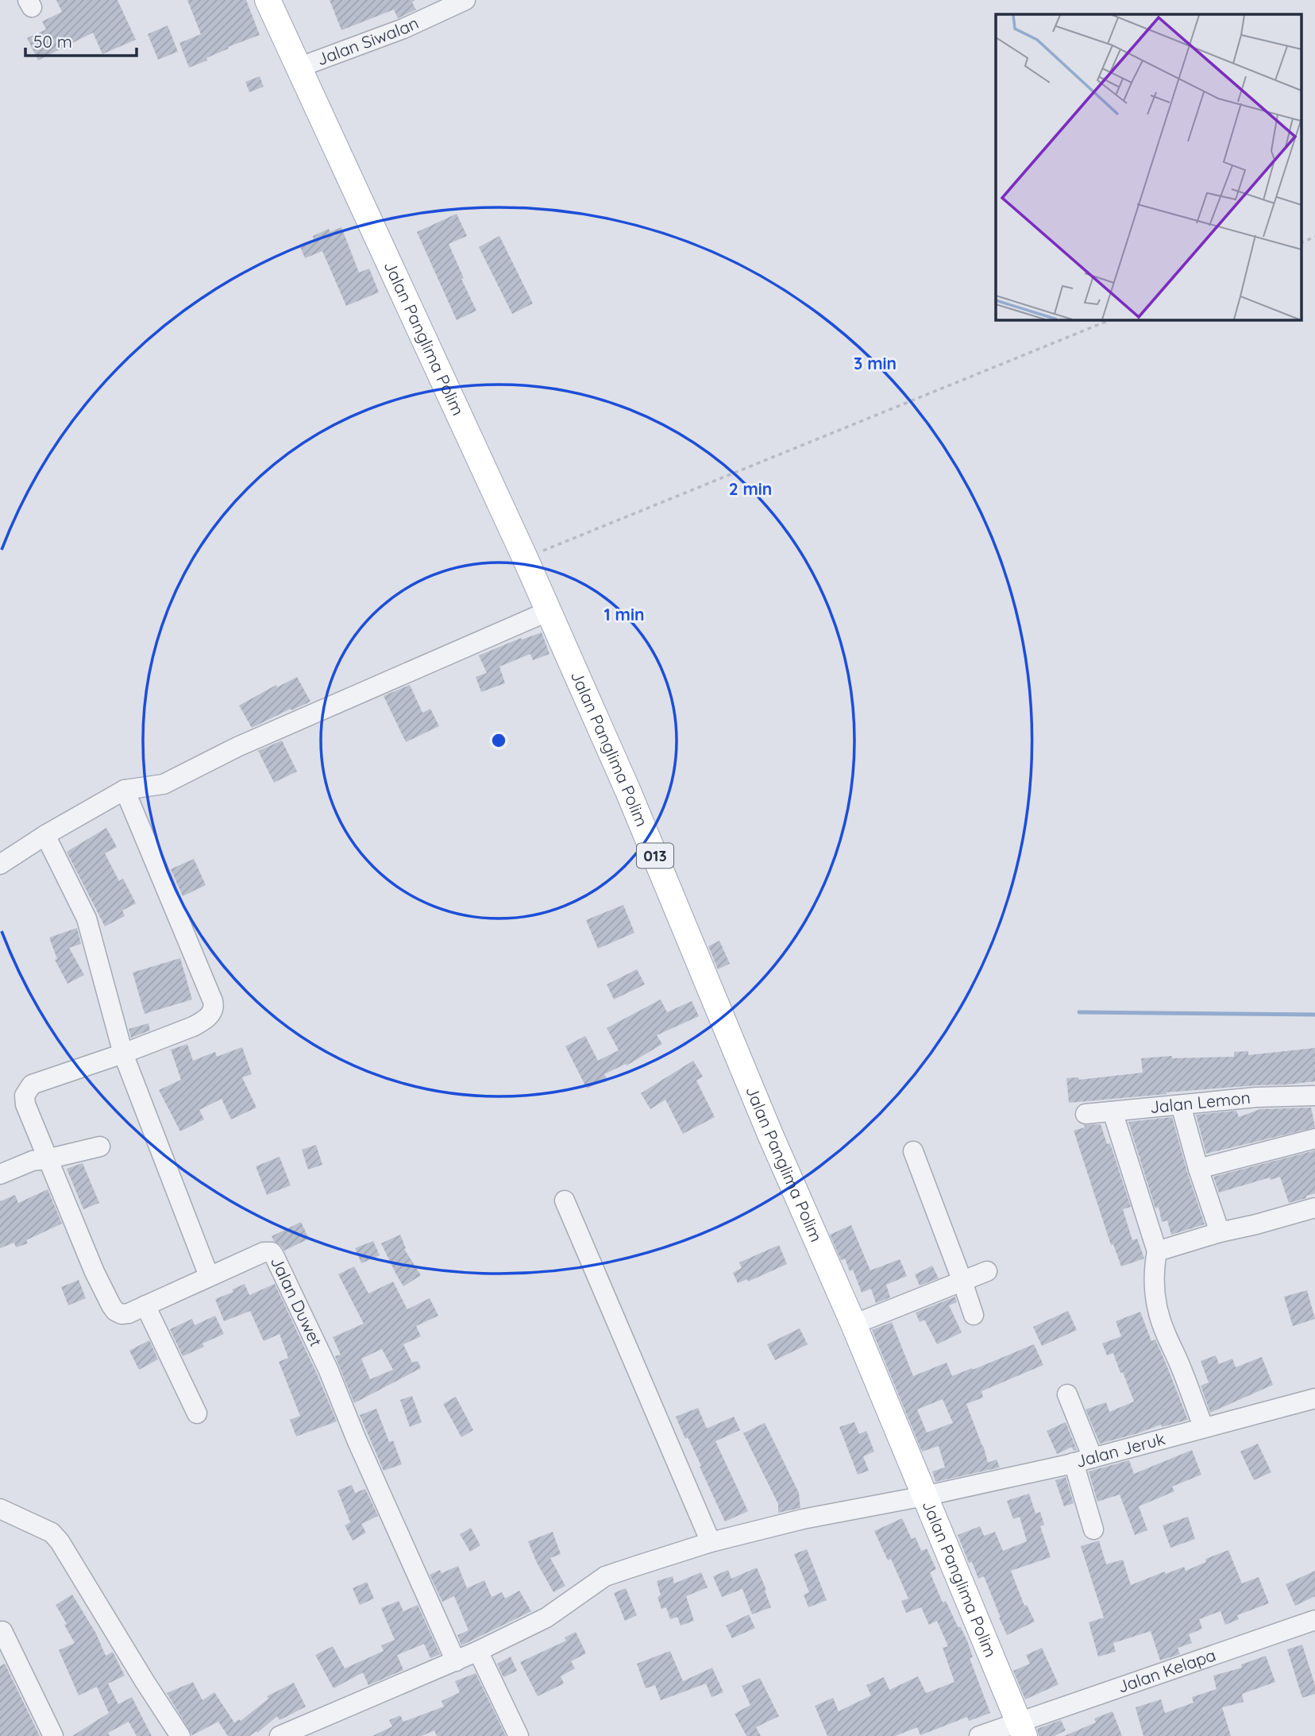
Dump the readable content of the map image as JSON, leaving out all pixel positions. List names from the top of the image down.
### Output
{
  "streets": {
    "main road": ["Jalan Panglima Polim", "013"],
    "street": [
      "Jalan Siwalan",
      "Jalan Lemon",
      "Jalan Duwet",
      "Jalan Jeruk",
      "Jalan Kelapa"
    ]
  },
  "crossings": [
    ["Jalan Siwalan", "Jalan Panglima Polim"],
    ["Jalan Panglima Polim", "Jalan Jeruk"],
    ["Jalan Panglima Polim", "Jalan Kelapa"],
    ["Jalan Duwet", "Jalan Jeruk"]
  ],
  "scale_bar": "50 m",
  "rings": ["3 min", "2 min", "1 min"]
}
